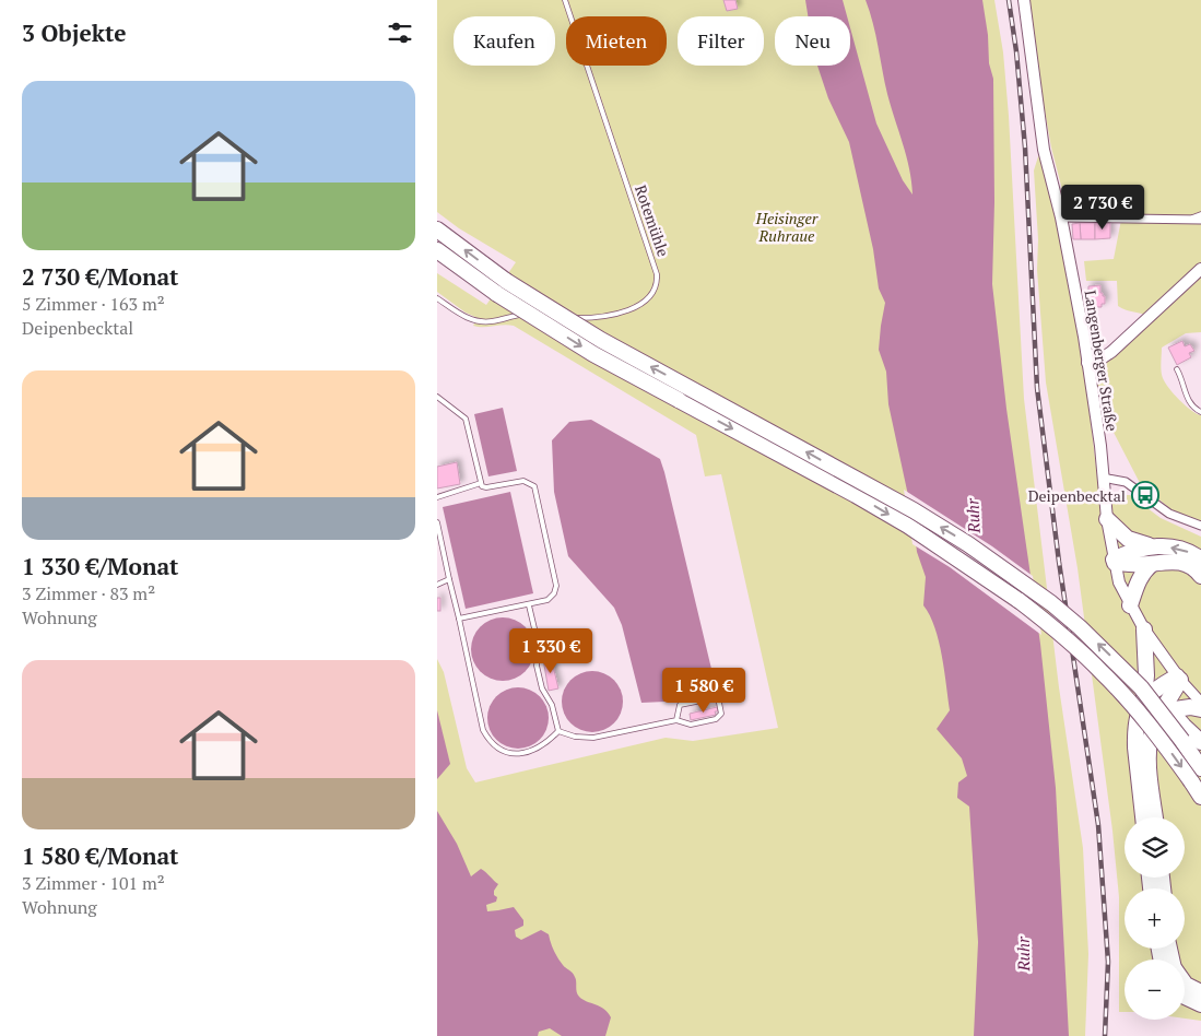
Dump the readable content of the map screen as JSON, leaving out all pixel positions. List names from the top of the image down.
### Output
{
  "streets": {
    "main road": ["Langenberger Straße"],
    "lane": ["Rotemühle"]
  },
  "water": ["Ruhr"],
  "parks": ["Heisinger Ruhraue"],
  "places": {
    "bus stop": ["Deipenbecktal"]
  },
  "page": {
    "heading": "3 Objekte",
    "chip": [
      "Kaufen",
      "Mieten",
      "Filter",
      "Neu"
    ],
    "list": [
      {
        "name": "2 730 €/Monat",
        "note": "5 Zimmer · 163 m² · Deipenbecktal"
      },
      {
        "name": "1 330 €/Monat",
        "note": "3 Zimmer · 83 m² · Wohnung"
      },
      {
        "name": "1 580 €/Monat",
        "note": "3 Zimmer · 101 m² · Wohnung"
      }
    ],
    "price": ["2 730 €", "1 330 €", "1 580 €"],
    "map_buttons": ["+", "−"]
  }
}
